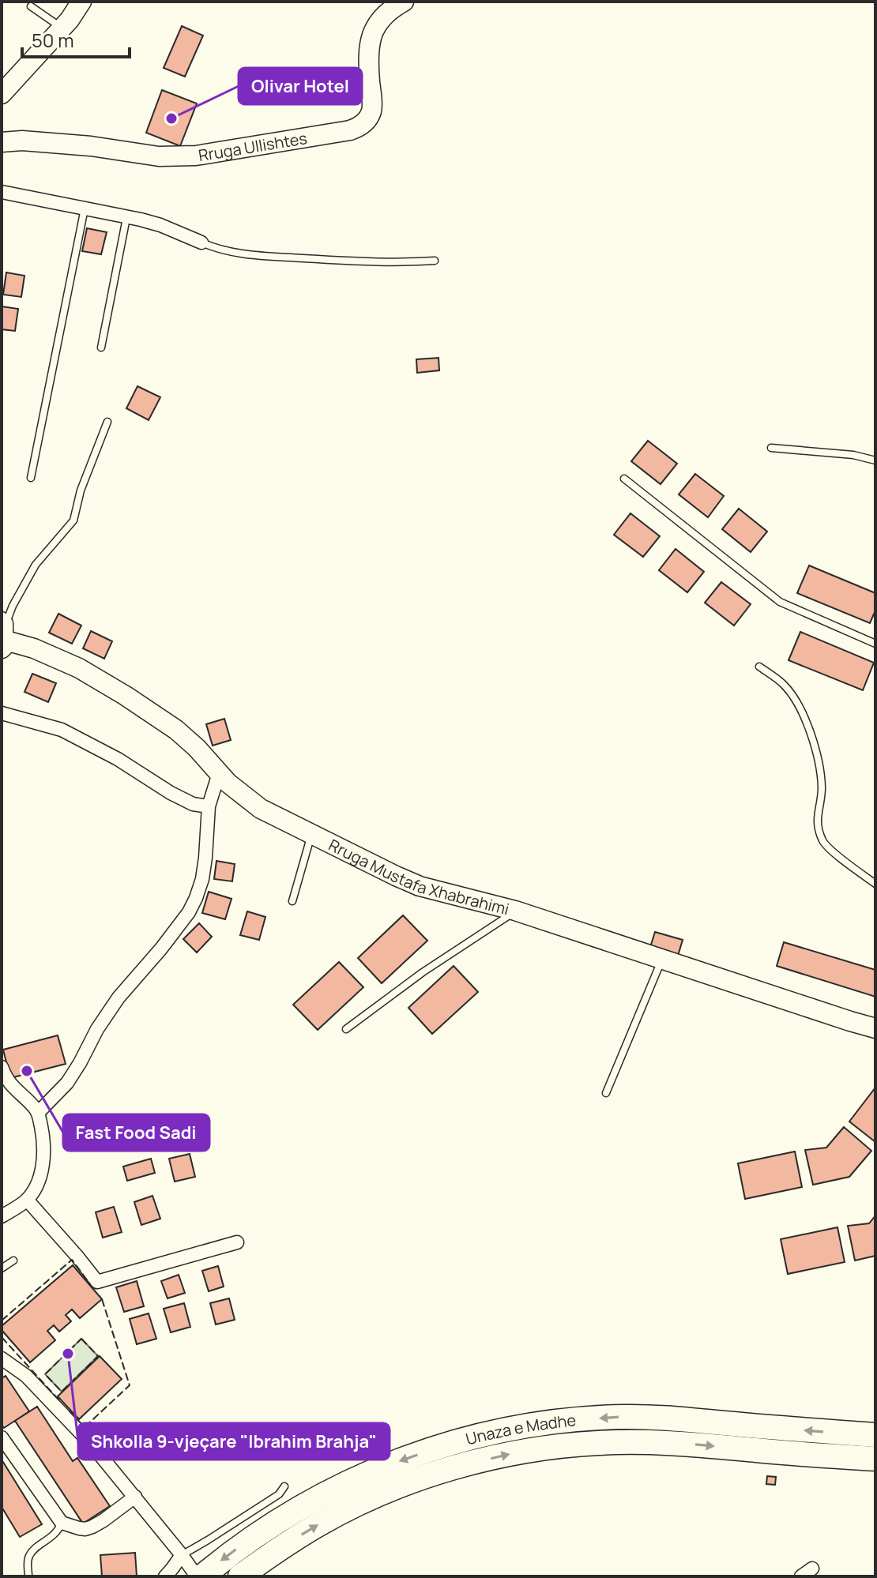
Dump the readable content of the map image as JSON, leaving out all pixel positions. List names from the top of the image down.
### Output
{
  "streets": {
    "highway": ["Unaza e Madhe"],
    "street": ["Rruga Ullishtes", "Rruga Mustafa Xhabrahimi"]
  },
  "places": ["Olivar Hotel", "Fast Food Sadi", "Shkolla 9-vjeçare \"Ibrahim Brahja\""],
  "scale_bar": "50 m"
}
